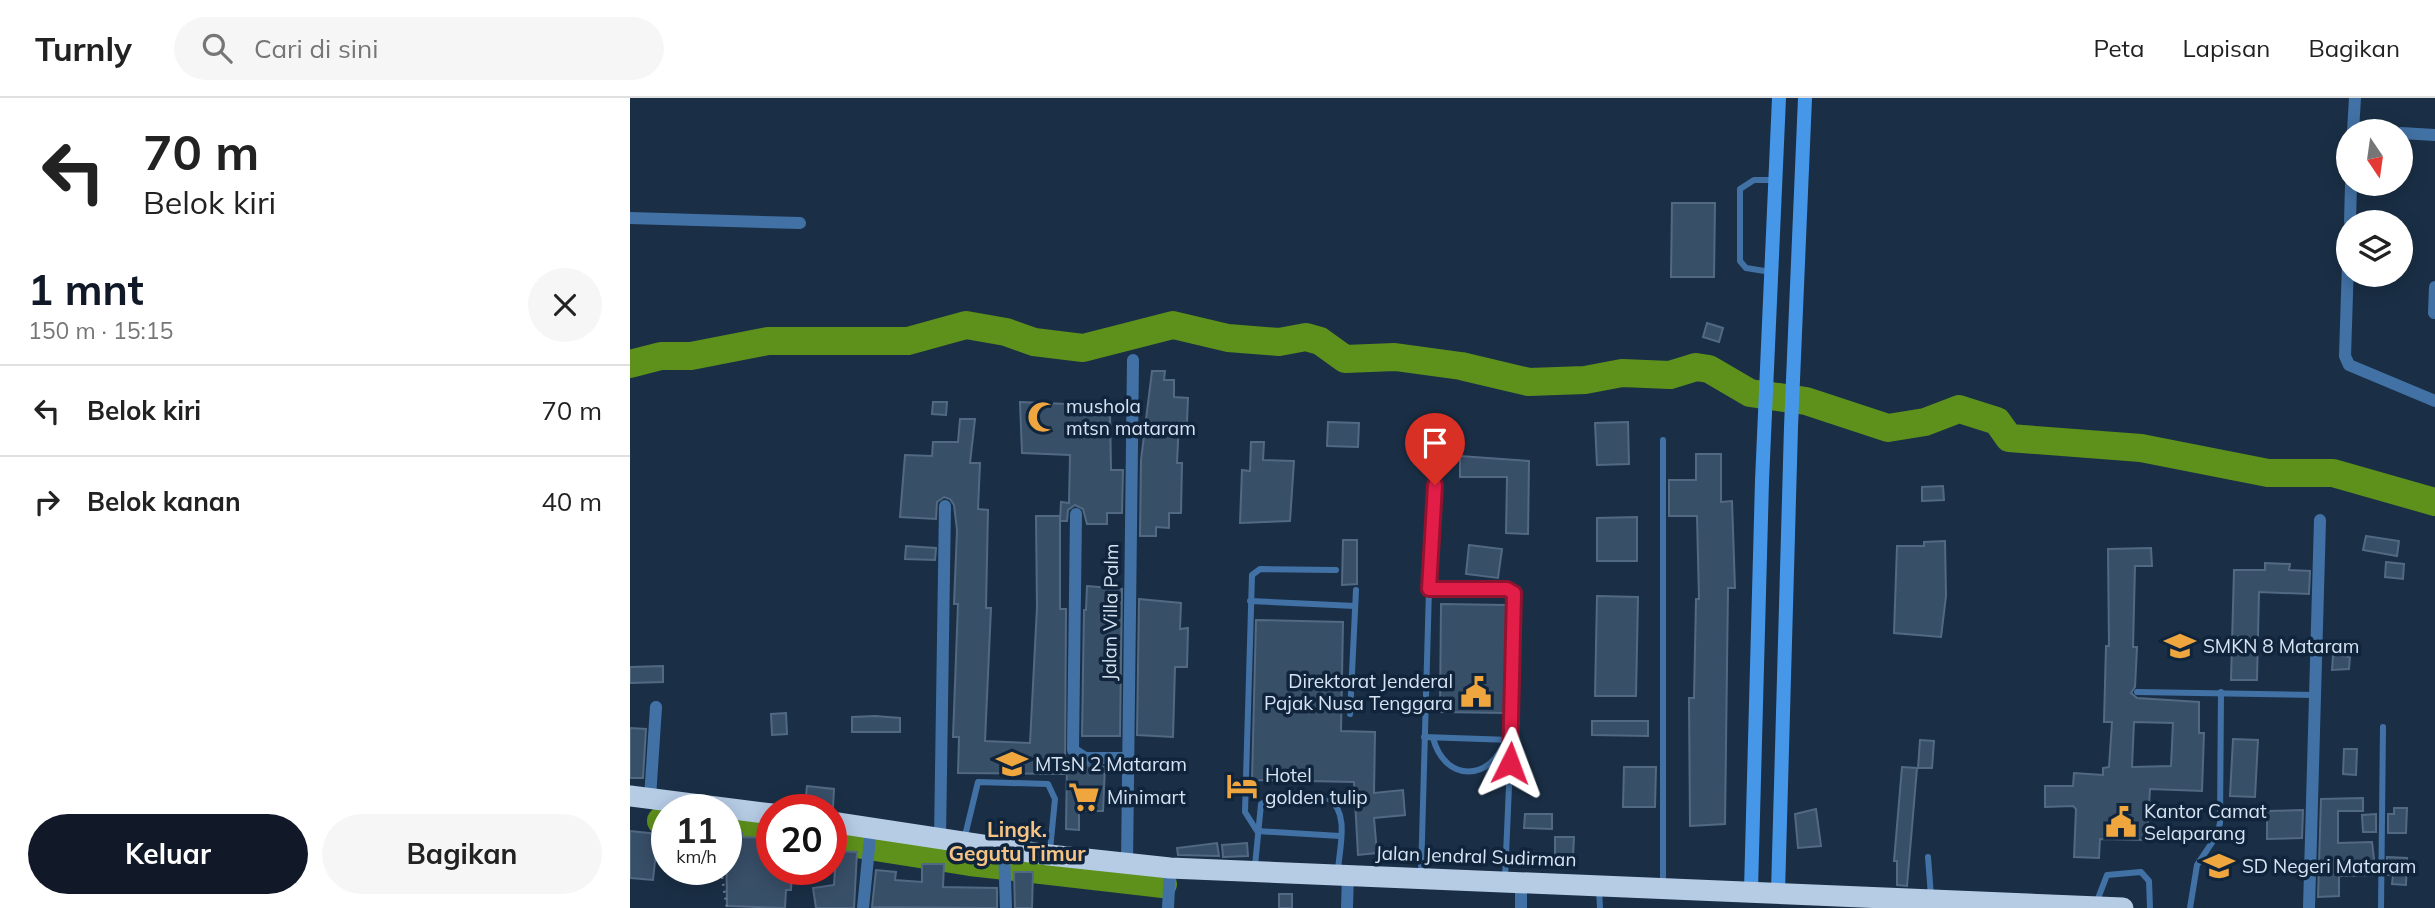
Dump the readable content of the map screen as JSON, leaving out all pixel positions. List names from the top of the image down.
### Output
{
  "streets": {
    "highway": ["Jalan Jendral Sudirman"],
    "street": ["Jalan Villa Palm"]
  },
  "crossings": [
    ["Jalan Villa Palm", "Jalan Jendral Sudirman"]
  ],
  "districts": ["Lingk. Gegutu Timur"],
  "places": {
    "mosque": ["mushola mtsn mataram"],
    "school or university": ["SMKN 8 Mataram", "MTsN 2 Mataram", "SD Negeri Mataram"],
    "public building": ["Direktorat Jenderal Pajak Nusa Tenggara", "Kantor Camat Selaparang"],
    "hotel": ["Hotel golden tulip"],
    "supermarket": ["Minimart"]
  },
  "north": "bottom",
  "page": {
    "header": "Turnly",
    "search": "Cari di sini",
    "nav": ["Peta", "Lapisan", "Bagikan"],
    "turn": ["70 m", "Belok kiri"],
    "heading": ["1 mnt", "150 m · 15:15"],
    "list": [
      {
        "name": "Belok kiri",
        "value": "70 m"
      },
      {
        "name": "Belok kanan",
        "value": "40 m"
      }
    ],
    "speed": "11 km/h",
    "limit": "20",
    "buttons": ["Keluar", "Bagikan"]
  }
}
